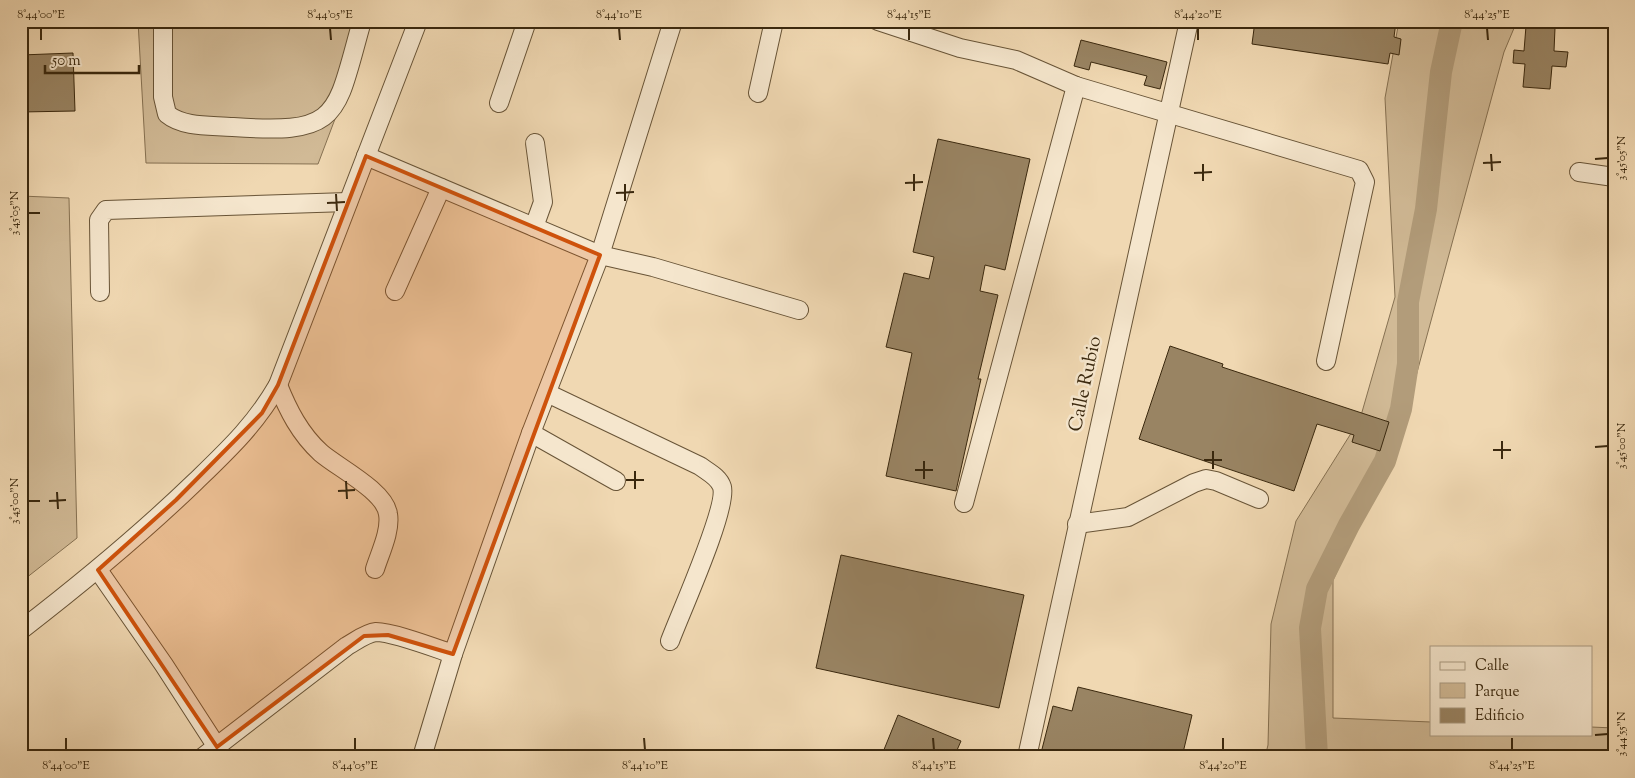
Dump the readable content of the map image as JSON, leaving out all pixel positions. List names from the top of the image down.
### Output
{
  "streets": {
    "street": ["Calle Rubio"]
  },
  "legend": ["Calle", "Parque", "Edificio"],
  "scale_bar": "50 m",
  "coordinates": [
    "8°44'00\"E",
    "8°44'05\"E",
    "8°44'10\"E",
    "8°44'15\"E",
    "8°44'20\"E",
    "8°44'25\"E",
    "3°45'05\"N",
    "3°45'00\"N",
    "3°44'55\"N"
  ]
}
